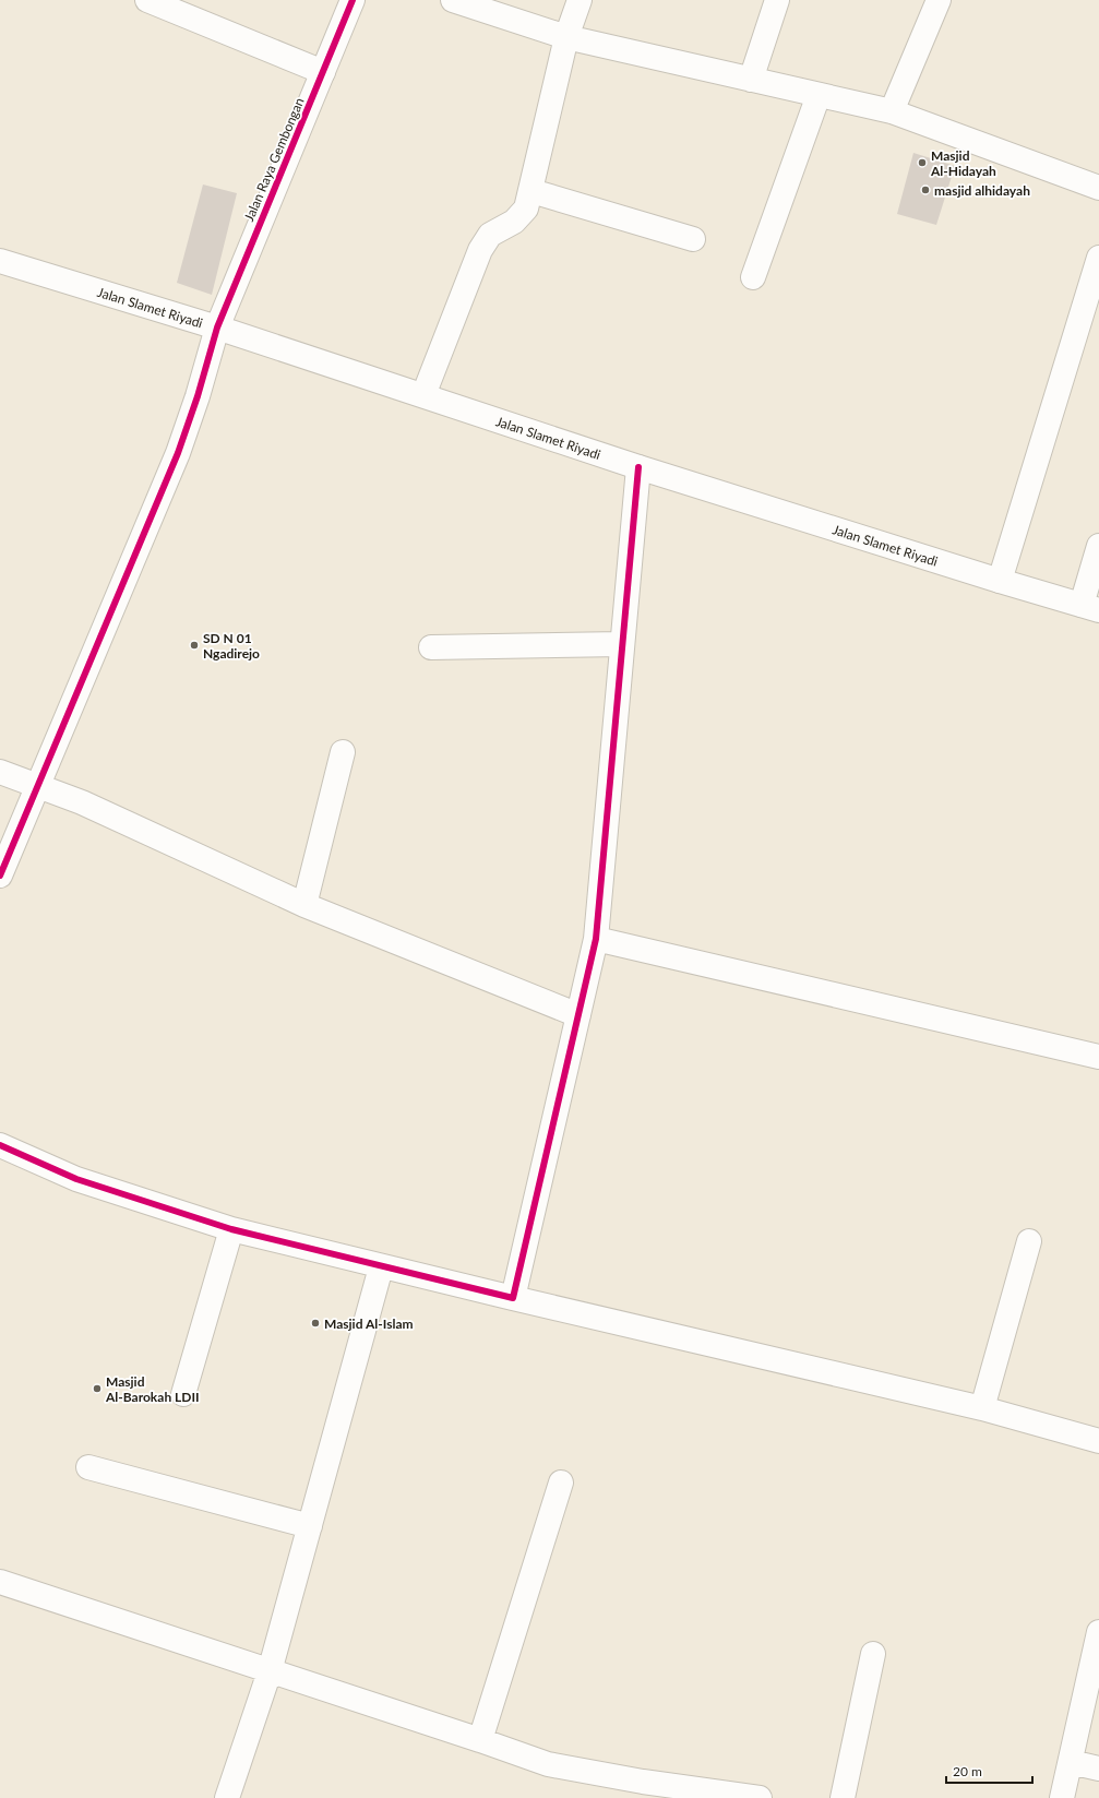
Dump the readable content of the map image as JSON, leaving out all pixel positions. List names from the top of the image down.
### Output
{
  "streets": {
    "street": ["Jalan Raya Gembongan", "Jalan Slamet Riyadi"]
  },
  "crossings": [
    ["Jalan Raya Gembongan", "Jalan Slamet Riyadi"]
  ],
  "places": [
    "Masjid Al-Hidayah",
    "masjid alhidayah",
    "SD N 01 Ngadirejo",
    "Masjid Al-Islam",
    "Masjid Al-Barokah LDII"
  ],
  "scale_bar": "20 m"
}
